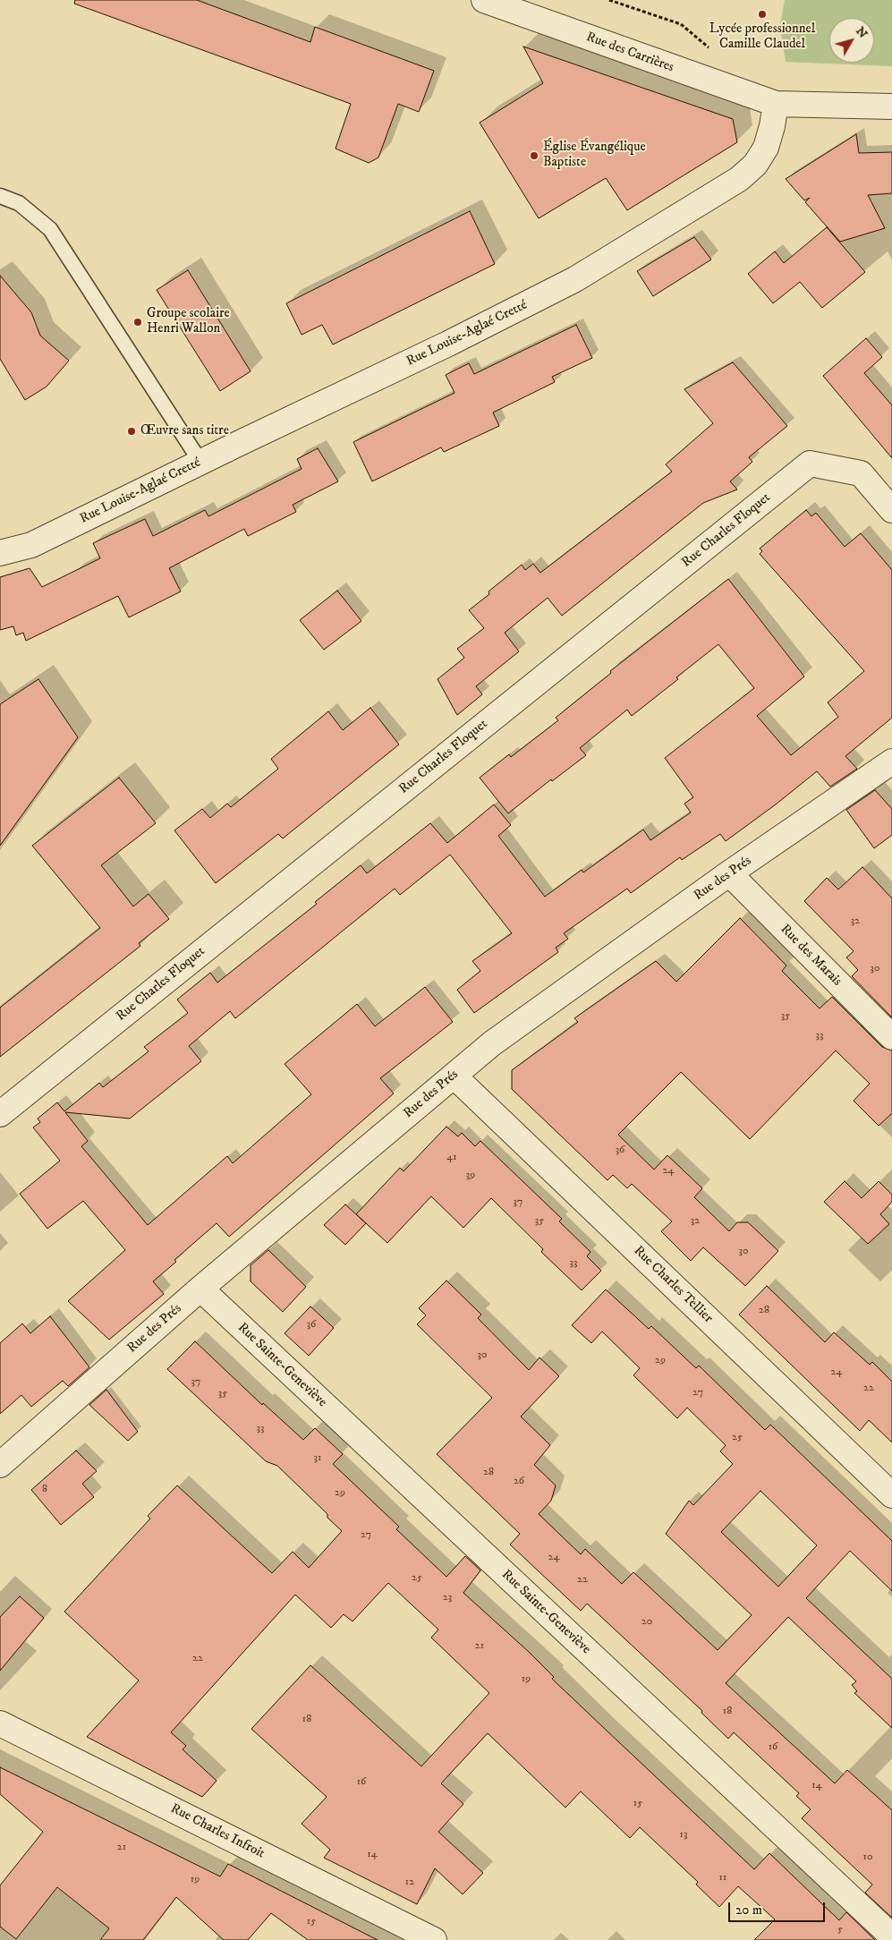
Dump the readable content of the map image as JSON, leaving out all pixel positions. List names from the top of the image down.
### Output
{
  "streets": {
    "street": [
      "Rue des Carrières",
      "Rue Louise-Aglaé Cretté",
      "Rue Charles Floquet",
      "Rue des Prés",
      "Rue des Marais",
      "Rue Charles Tellier",
      "Rue Sainte-Geneviève",
      "Rue Charles Infroit"
    ]
  },
  "crossings": [
    ["Rue des Carrières", "Rue Louise-Aglaé Cretté"],
    ["Rue des Prés", "Rue des Marais"],
    ["Rue des Prés", "Rue Charles Tellier"],
    ["Rue des Prés", "Rue Sainte-Geneviève"]
  ],
  "places": [
    "Lycée professionnel Camille Claudel",
    "Église Évangélique Baptiste",
    "Groupe scolaire Henri Wallon",
    "Œuvre sans titre"
  ],
  "house_numbers": [
    "32",
    "30",
    "35",
    "33",
    "36",
    "41",
    "24",
    "39",
    "37",
    "35",
    "32",
    "30",
    "33",
    "28",
    "36",
    "30",
    "29",
    "24",
    "37",
    "22",
    "27",
    "35",
    "33",
    "25",
    "31",
    "28",
    "26",
    "8",
    "29",
    "27",
    "24",
    "25",
    "22",
    "23",
    "20",
    "21",
    "22",
    "19",
    "18",
    "18",
    "16",
    "16",
    "14",
    "15",
    "13",
    "21",
    "14",
    "10",
    "11",
    "19",
    "12",
    "15",
    "5"
  ],
  "scale_bar": "20 m",
  "north": "top right"
}
